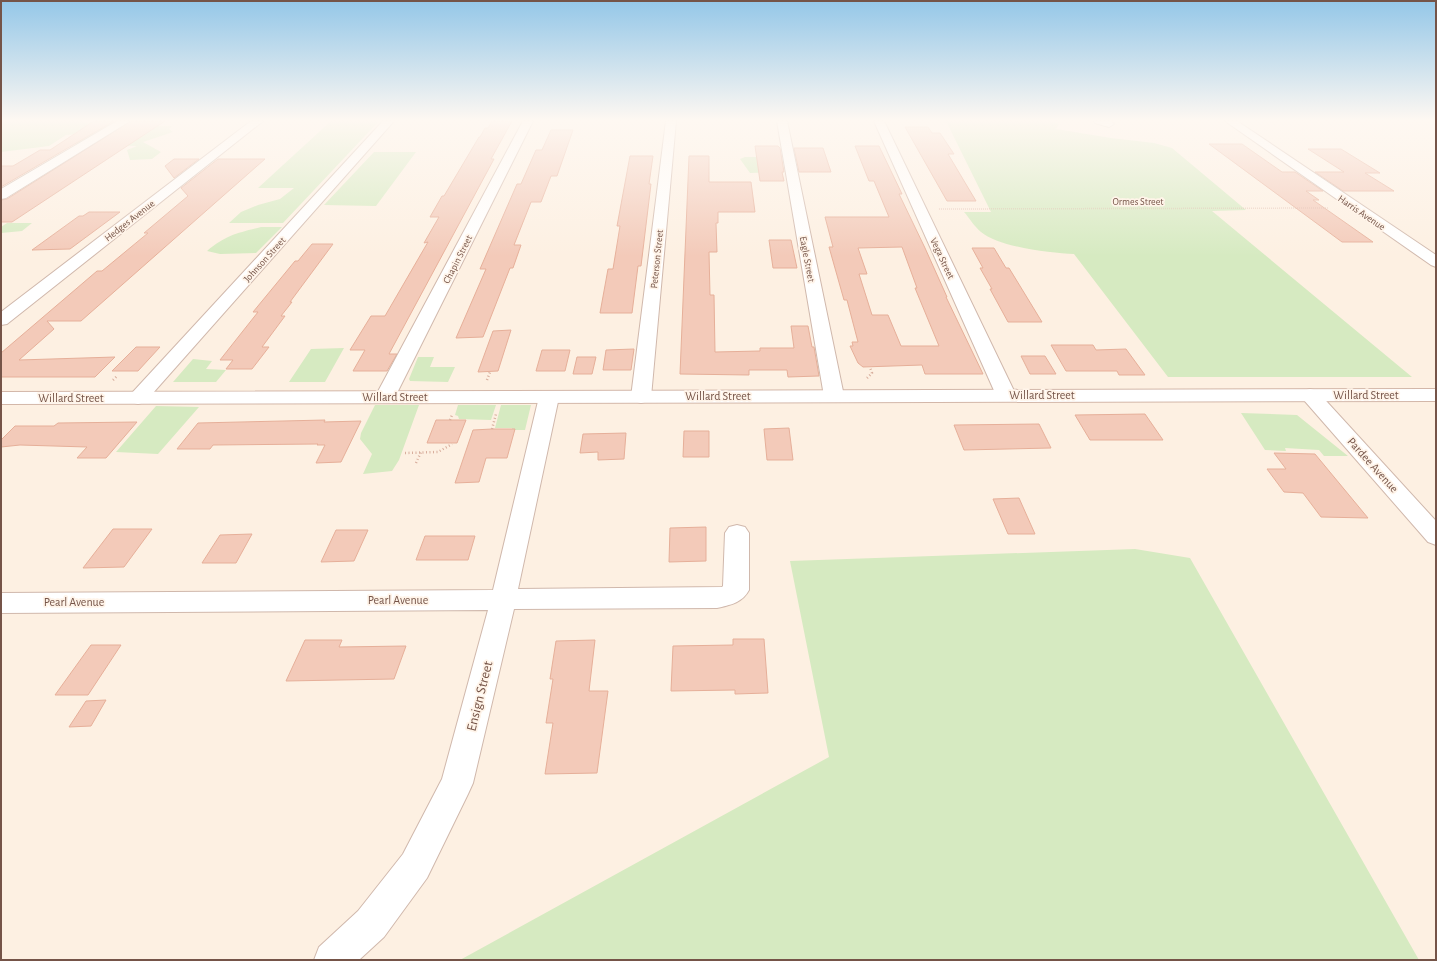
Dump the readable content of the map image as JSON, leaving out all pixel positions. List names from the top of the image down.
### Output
{
  "streets": {
    "street": [
      "Harris Avenue",
      "Hedges Avenue",
      "Vega Street",
      "Johnson Street",
      "Chapin Street",
      "Peterson Street",
      "Eagle Street",
      "Willard Street",
      "Pardee Avenue",
      "Pearl Avenue",
      "Ensign Street"
    ],
    "path": ["Ormes Street"]
  },
  "crossings": [
    ["Ormes Street", "Harris Avenue"],
    ["Ormes Street", "Vega Street"],
    ["Vega Street", "Willard Street"],
    ["Johnson Street", "Willard Street"],
    ["Chapin Street", "Willard Street"],
    ["Peterson Street", "Willard Street"],
    ["Eagle Street", "Willard Street"],
    ["Willard Street", "Pardee Avenue"],
    ["Willard Street", "Ensign Street"],
    ["Pearl Avenue", "Ensign Street"]
  ]
}
